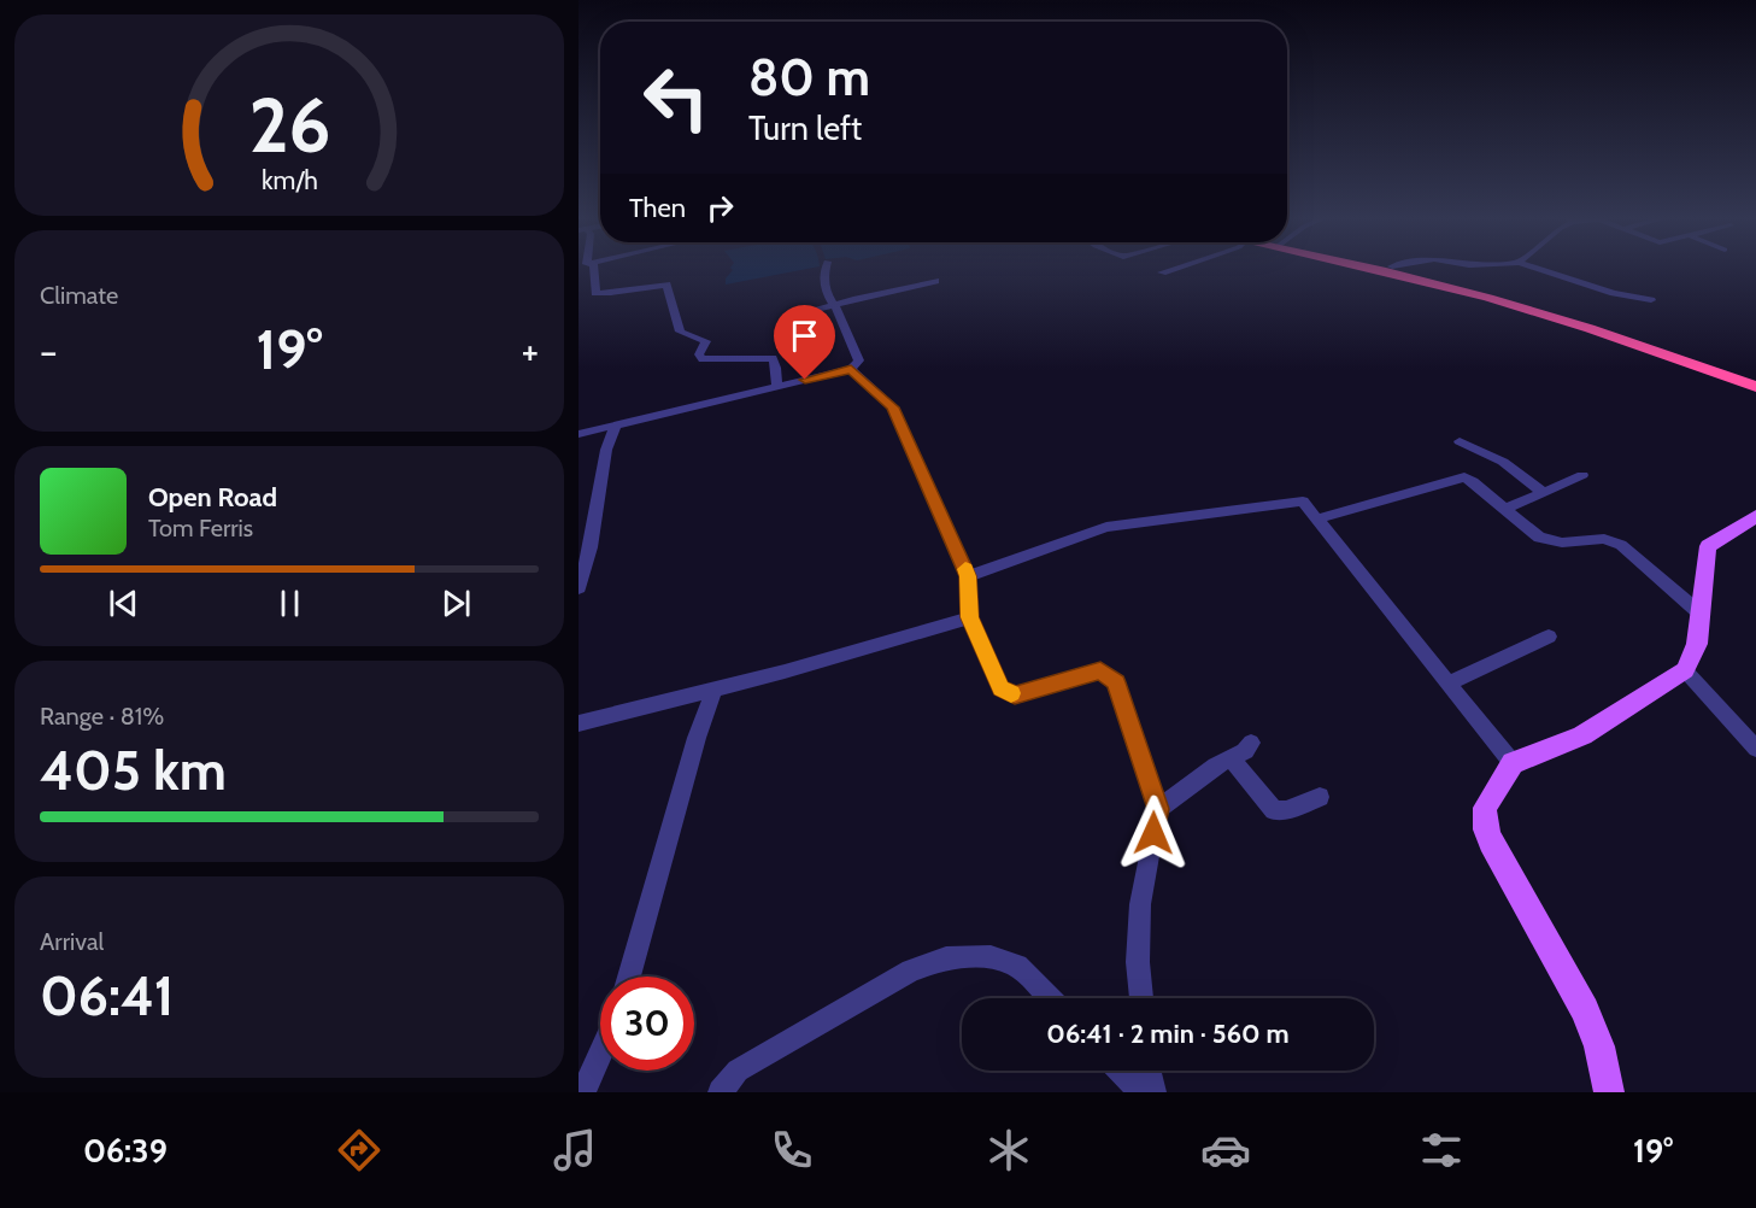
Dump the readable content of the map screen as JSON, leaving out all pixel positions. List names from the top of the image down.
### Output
{
  "page": {
    "turn": ["80 m", "Turn left"],
    "then": "Then",
    "tile": [
      "Climate",
      ["Range · 81%", "405 km"],
      ["Arrival", "06:41"]
    ],
    "heat": ["−", "19°", "+"],
    "song": ["Open Road", "Tom Ferris"],
    "limit": "30",
    "trip": "06:41 · 2 min · 560 m",
    "tabs": ["06:39", "19°"],
    "gauge": ["26", "km/h"]
  }
}
